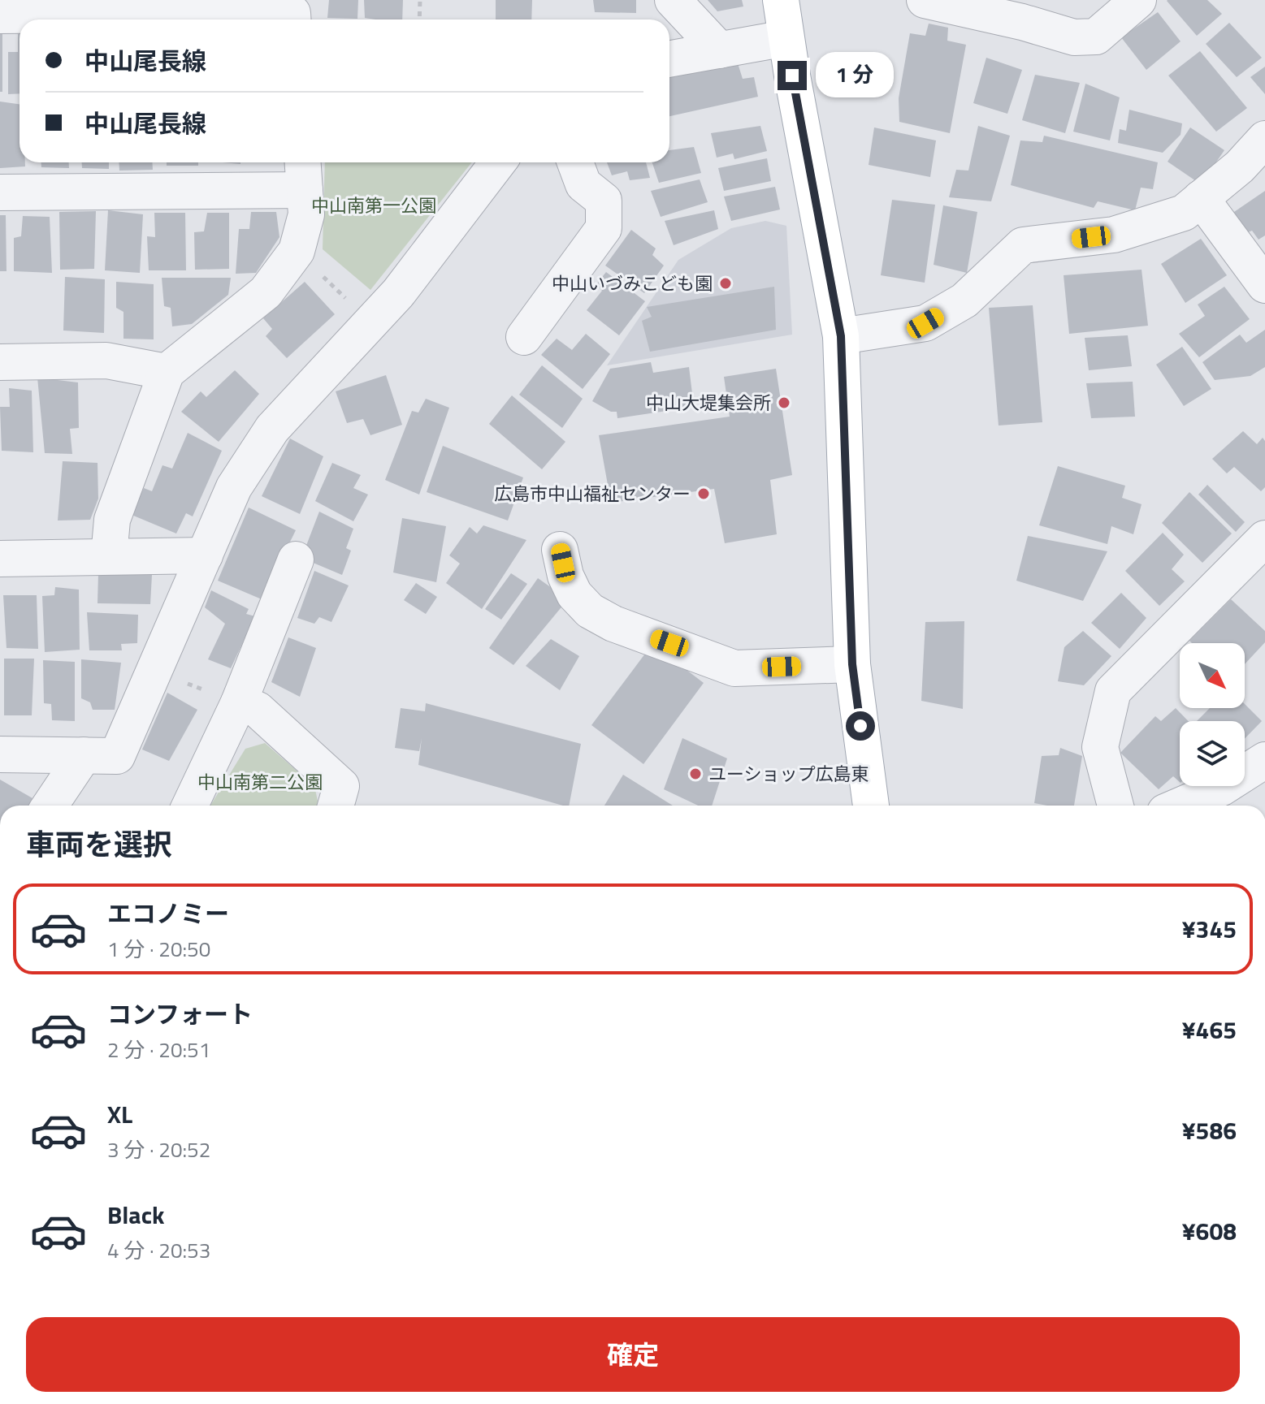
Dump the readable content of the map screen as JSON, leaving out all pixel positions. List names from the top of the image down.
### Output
{
  "parks": ["中山南第一公園", "中山南第二公園"],
  "places": [
    "中山いづみこども園",
    "中山大堤集会所",
    "広島市中山福祉センター",
    "ユーショップ広島東"
  ],
  "north": "bottom right",
  "page": {
    "banner": ["中山尾長線", "中山尾長線"],
    "bubble": "1 分",
    "heading": "車両を選択",
    "list": [
      {
        "name": "エコノミー",
        "note": "1 分 · 20:50",
        "value": "¥345"
      },
      {
        "name": "コンフォート",
        "note": "2 分 · 20:51",
        "value": "¥465"
      },
      {
        "name": "XL",
        "note": "3 分 · 20:52",
        "value": "¥586"
      },
      {
        "name": "Black",
        "note": "4 分 · 20:53",
        "value": "¥608"
      }
    ],
    "buttons": "確定"
  }
}
